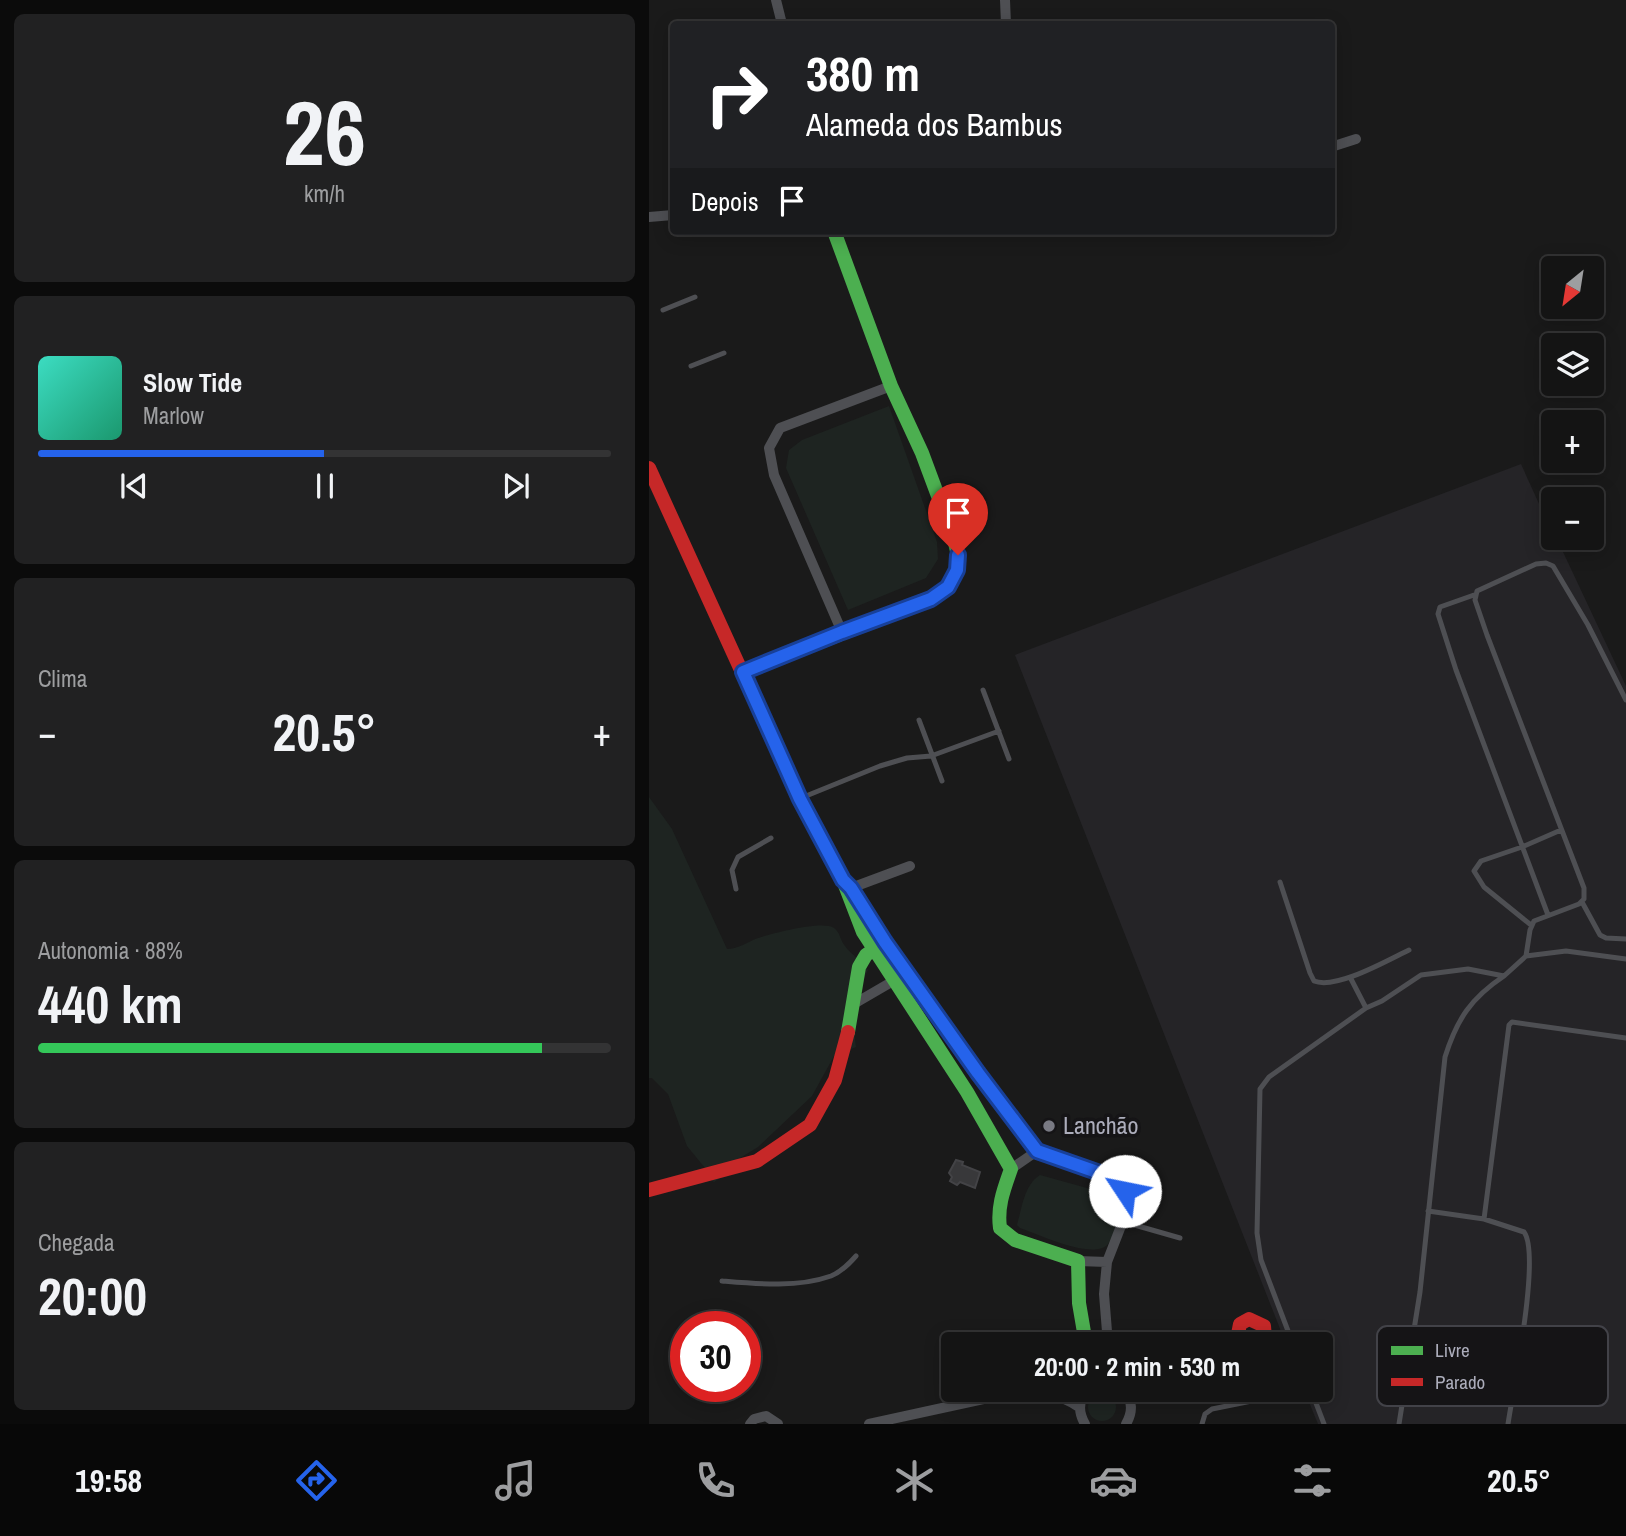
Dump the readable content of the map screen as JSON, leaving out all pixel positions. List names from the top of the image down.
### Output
{
  "places": ["Lanchão"],
  "legend": ["Livre", "Parado"],
  "north": "bottom left",
  "page": {
    "tile": [
      ["26", "km/h"],
      "Clima",
      ["Autonomia · 88%", "440 km"],
      ["Chegada", "20:00"]
    ],
    "turn": ["380 m", "Alameda dos Bambus"],
    "then": "Depois",
    "map_buttons": ["+", "−"],
    "song": ["Slow Tide", "Marlow"],
    "heat": ["−", "20.5°", "+"],
    "limit": "30",
    "trip": "20:00 · 2 min · 530 m",
    "tabs": ["19:58", "20.5°"]
  }
}
